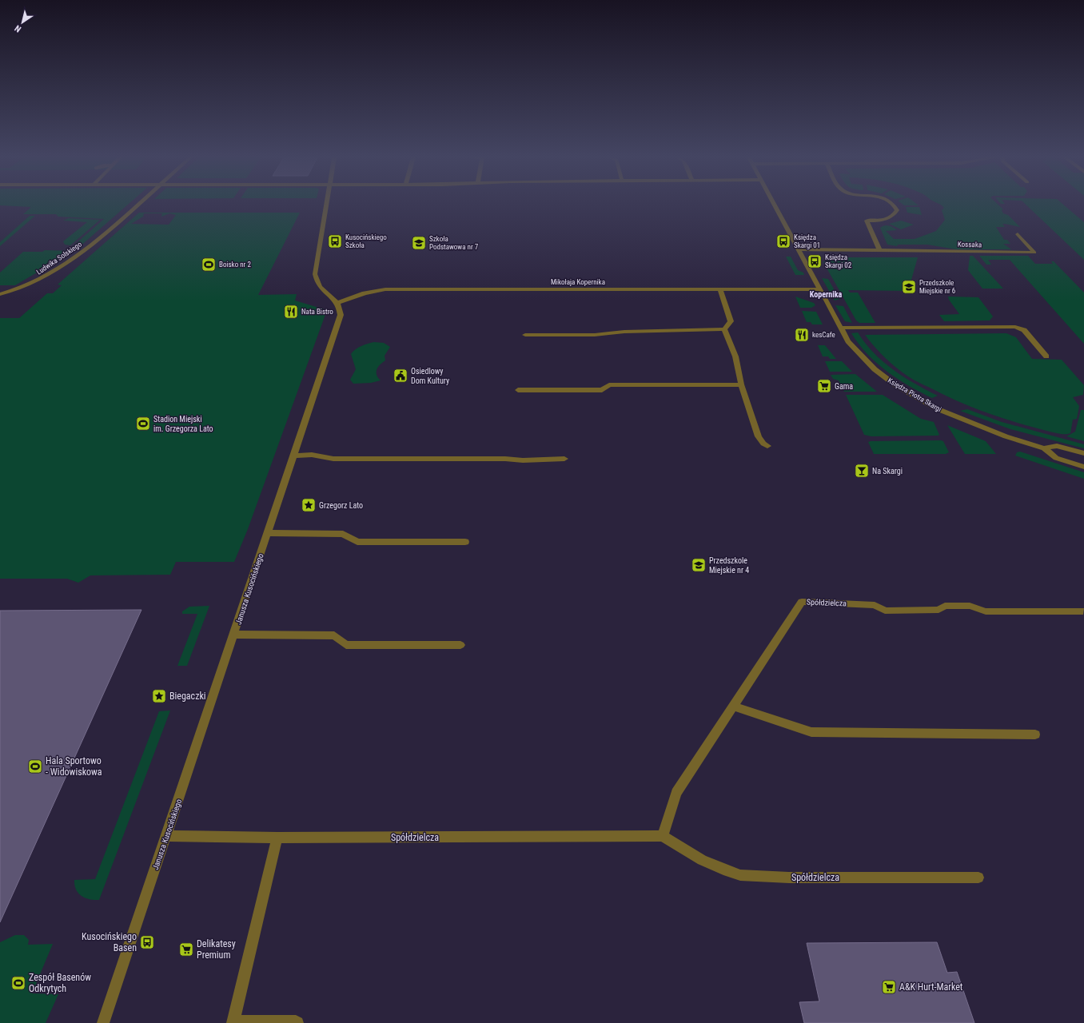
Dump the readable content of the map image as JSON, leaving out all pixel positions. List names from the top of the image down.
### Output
{
  "streets": {
    "street": [
      "Kossaka",
      "Ludwika Solskiego",
      "Mikołaja Kopernika",
      "Księdza Piotra Skargi",
      "Janusza Kusocińskiego",
      "Spółdzielcza"
    ]
  },
  "crossings": [
    ["Kossaka", "Księdza Piotra Skargi"],
    ["Mikołaja Kopernika", "Księdza Piotra Skargi"],
    ["Mikołaja Kopernika", "Janusza Kusocińskiego"],
    ["Janusza Kusocińskiego", "Spółdzielcza"]
  ],
  "districts": ["Kopernika"],
  "places": {
    "bus stop": [
      "Kusocińskiego Szkoła",
      "Księdza Skargi 01",
      "Księdza Skargi 02",
      "Kusocińskiego Basen"
    ],
    "school or university": ["Szkoła Podstawowa nr 7", "Przedszkole Miejskie nr 6", "Przedszkole Miejskie nr 4"],
    "sports": [
      "Boisko nr 2",
      "Stadion Miejski im. Grzegorza Lato",
      "Hala Sportowo - Widowiskowa",
      "Zespół Basenów Odkrytych"
    ],
    "restaurant": ["Nata Bistro", "kesCafe"],
    "public building": ["Osiedlowy Dom Kultury"],
    "supermarket": ["Gama", "Delikatesy Premium", "A&K Hurt-Market"],
    "bar": ["Na Skargi"],
    "place": ["Grzegorz Lato", "Biegaczki"]
  },
  "north": "bottom left"
}
